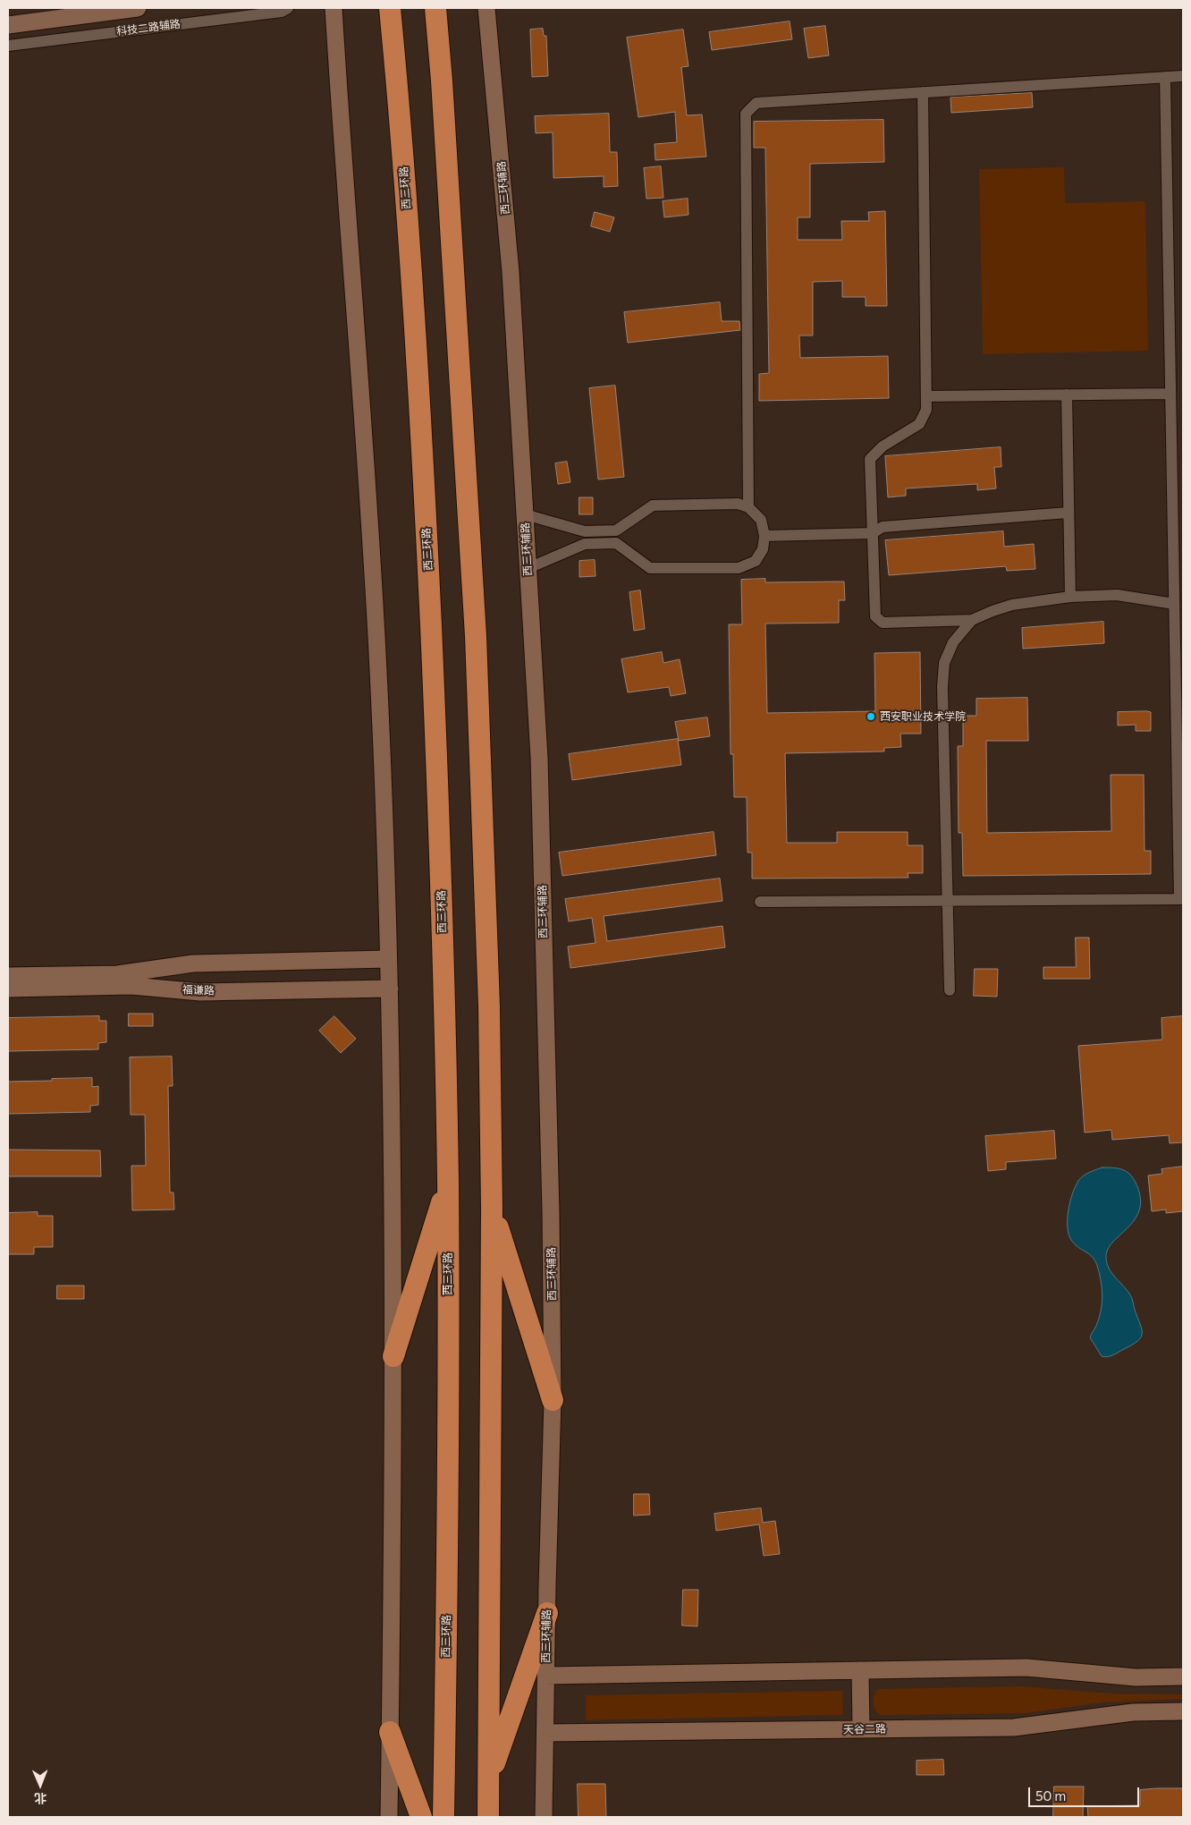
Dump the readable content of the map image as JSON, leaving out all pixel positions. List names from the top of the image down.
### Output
{
  "streets": {
    "highway": ["西三环路"],
    "main road": ["西三环辅路", "福谦路", "天谷二路"],
    "street": ["科技二路辅路"]
  },
  "crossings": [
    ["西三环辅路", "天谷二路"]
  ],
  "places": ["西安职业技术学院"],
  "scale_bar": "50 m",
  "north": "bottom"
}
